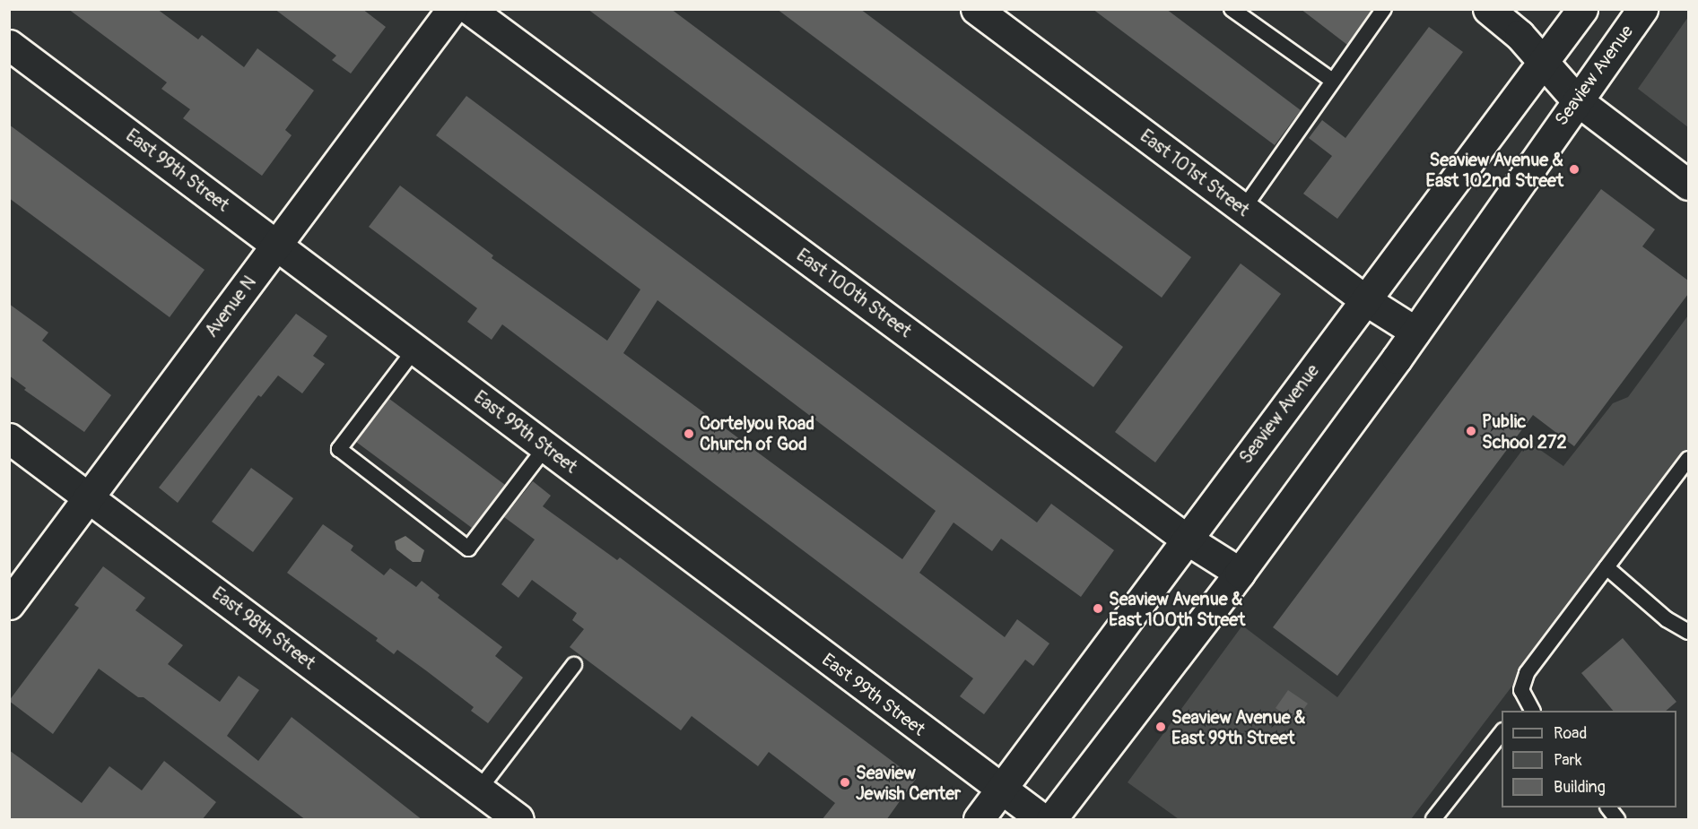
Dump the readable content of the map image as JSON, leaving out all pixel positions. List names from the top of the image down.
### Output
{
  "streets": {
    "street": [
      "Seaview Avenue",
      "East 99th Street",
      "East 101st Street",
      "East 100th Street",
      "Avenue N",
      "East 98th Street"
    ]
  },
  "crossings": [
    ["Seaview Avenue", "East 99th Street"],
    ["Seaview Avenue", "East 101st Street"],
    ["Seaview Avenue", "East 100th Street"],
    ["East 99th Street", "Avenue N"],
    ["Avenue N", "East 98th Street"]
  ],
  "places": [
    "Seaview Avenue & East 102nd Street",
    "Public School 272",
    "Cortelyou Road Church of God",
    "Seaview Avenue & East 100th Street",
    "Seaview Avenue & East 99th Street",
    "Seaview Jewish Center"
  ],
  "legend": ["Road", "Park", "Building"]
}
